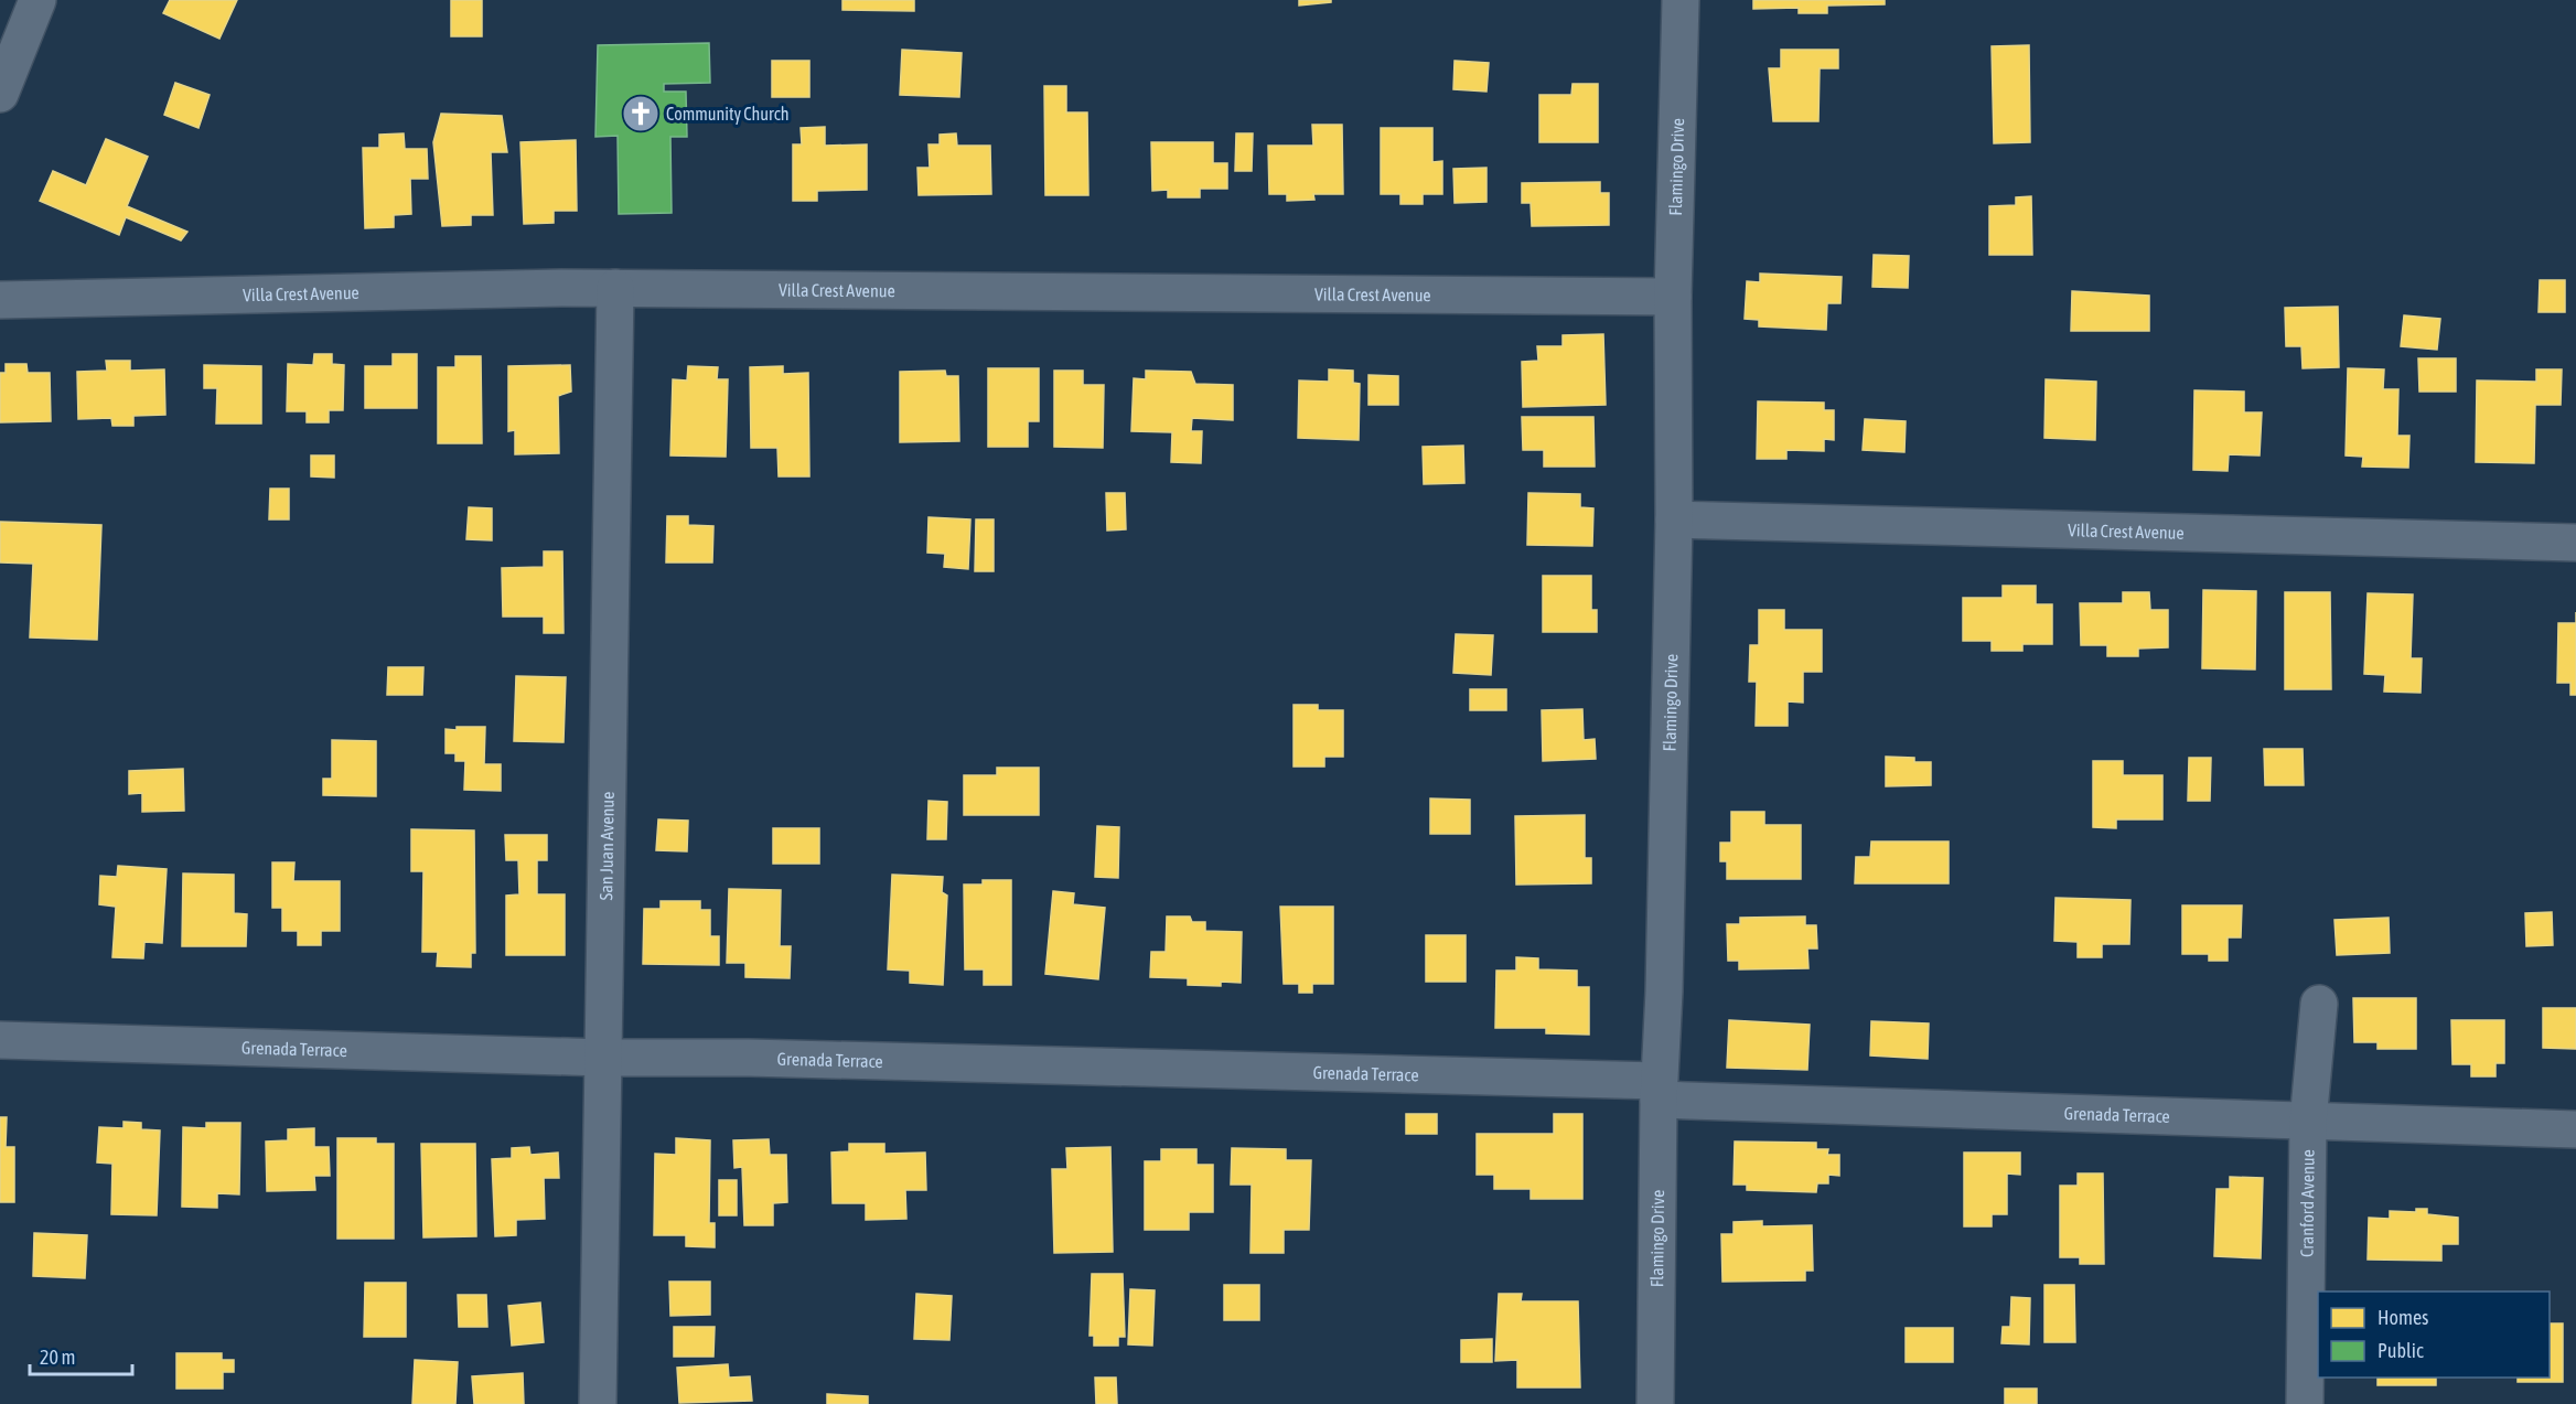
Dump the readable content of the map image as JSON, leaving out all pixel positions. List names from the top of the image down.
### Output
{
  "streets": {
    "street": [
      "Flamingo Drive",
      "Villa Crest Avenue",
      "San Juan Avenue",
      "Grenada Terrace",
      "Cranford Avenue"
    ]
  },
  "crossings": [
    ["Flamingo Drive", "Villa Crest Avenue"],
    ["Flamingo Drive", "Grenada Terrace"],
    ["Villa Crest Avenue", "San Juan Avenue"],
    ["San Juan Avenue", "Grenada Terrace"],
    ["Grenada Terrace", "Cranford Avenue"]
  ],
  "places": {
    "church": ["Community Church"]
  },
  "legend": ["Homes", "Public"],
  "scale_bar": "20 m"
}
